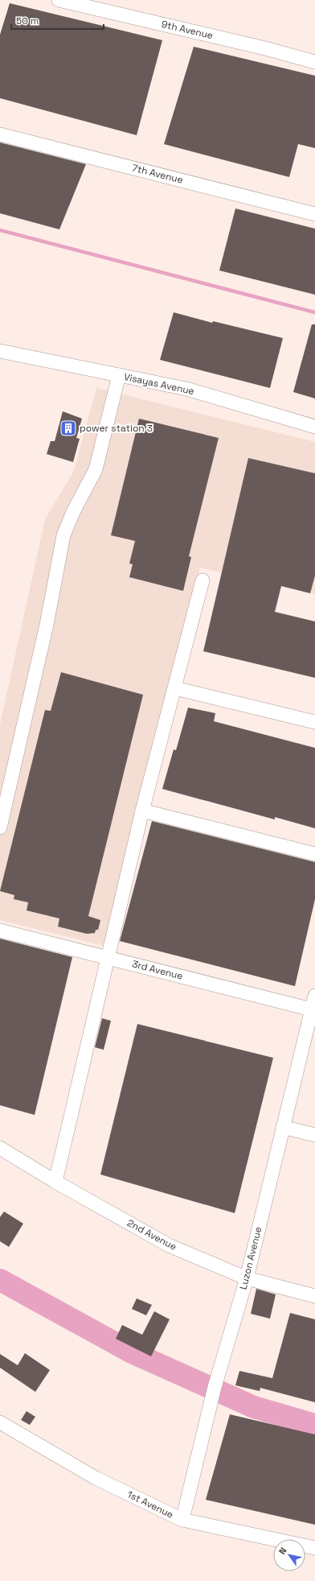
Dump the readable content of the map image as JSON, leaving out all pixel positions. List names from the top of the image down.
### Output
{
  "streets": {
    "street": [
      "9th Avenue",
      "7th Avenue",
      "Visayas Avenue",
      "3rd Avenue",
      "2nd Avenue",
      "Luzon Avenue",
      "1st Avenue"
    ]
  },
  "crossings": [
    ["3rd Avenue", "Luzon Avenue"],
    ["2nd Avenue", "Luzon Avenue"],
    ["Luzon Avenue", "1st Avenue"]
  ],
  "places": {
    "building": ["power station 3"]
  },
  "scale_bar": "50 m",
  "north": "top left"
}
